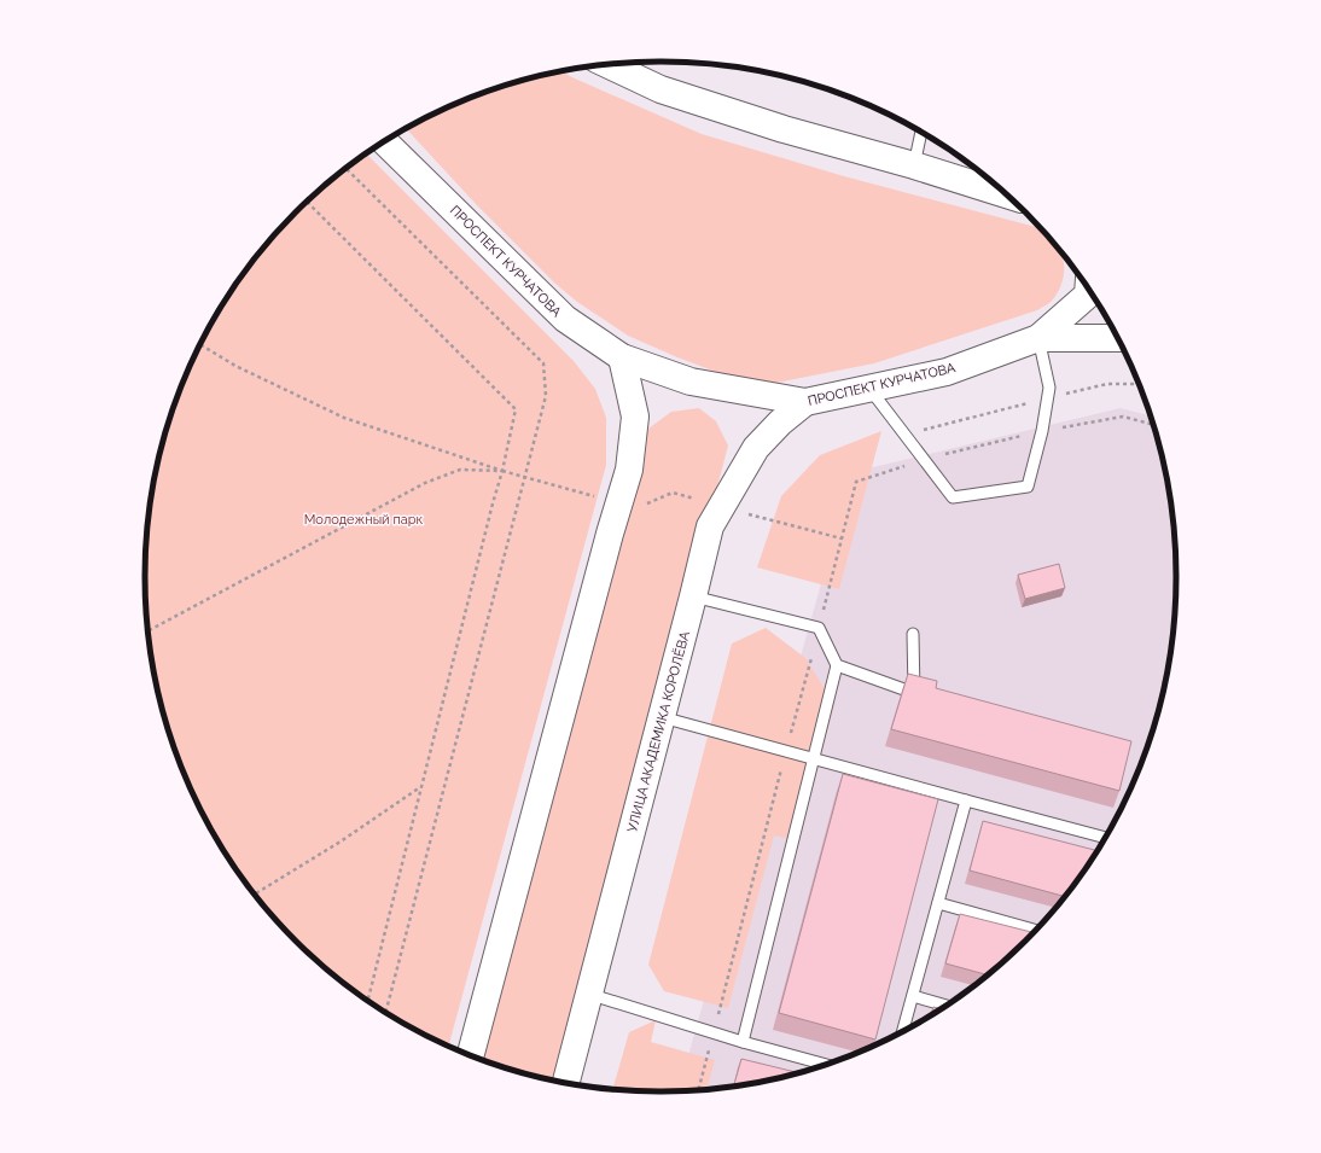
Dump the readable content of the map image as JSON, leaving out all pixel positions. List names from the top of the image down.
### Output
{
  "streets": {
    "main road": ["ПРОСПЕКТ КУРЧАТОВА", "УЛИЦА АКАДЕМИКА КОРОЛЁВА"]
  },
  "crossings": [
    ["ПРОСПЕКТ КУРЧАТОВА", "УЛИЦА АКАДЕМИКА КОРОЛЁВА"]
  ],
  "parks": ["Молодежный парк"]
}
